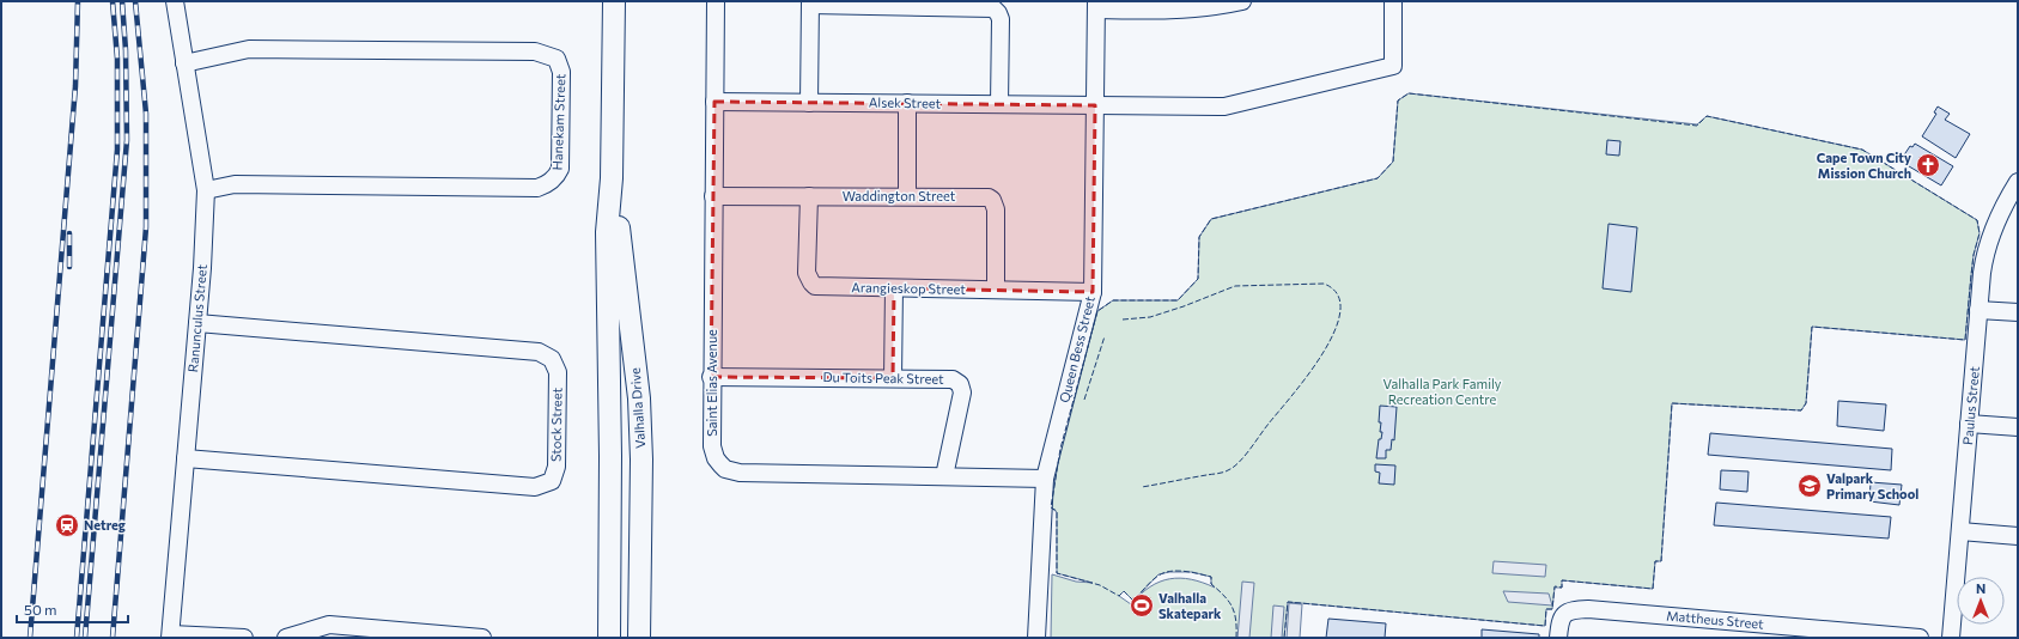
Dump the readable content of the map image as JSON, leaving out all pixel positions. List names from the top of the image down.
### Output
{
  "streets": {
    "main road": ["Valhalla Drive"],
    "street": [
      "Alsek Street",
      "Hanekam Street",
      "Waddington Street",
      "Arangieskop Street",
      "Ranunculus Street",
      "Queen Bess Street",
      "Du Toits Peak Street",
      "Saint Elias Avenue",
      "Paulus Street",
      "Stock Street",
      "Mattheus Street"
    ]
  },
  "crossings": [
    ["Alsek Street", "Queen Bess Street"],
    ["Alsek Street", "Saint Elias Avenue"],
    ["Hanekam Street", "Ranunculus Street"],
    ["Waddington Street", "Arangieskop Street"],
    ["Waddington Street", "Saint Elias Avenue"],
    ["Arangieskop Street", "Queen Bess Street"],
    ["Ranunculus Street", "Stock Street"],
    ["Queen Bess Street", "Saint Elias Avenue"],
    ["Du Toits Peak Street", "Saint Elias Avenue"]
  ],
  "parks": ["Valhalla Park Family Recreation Centre"],
  "places": {
    "church": ["Cape Town City Mission Church"],
    "school or university": ["Valpark Primary School"],
    "station": ["Netreg"],
    "sports": ["Valhalla Skatepark"]
  },
  "scale_bar": "50 m",
  "north": "top"
}
